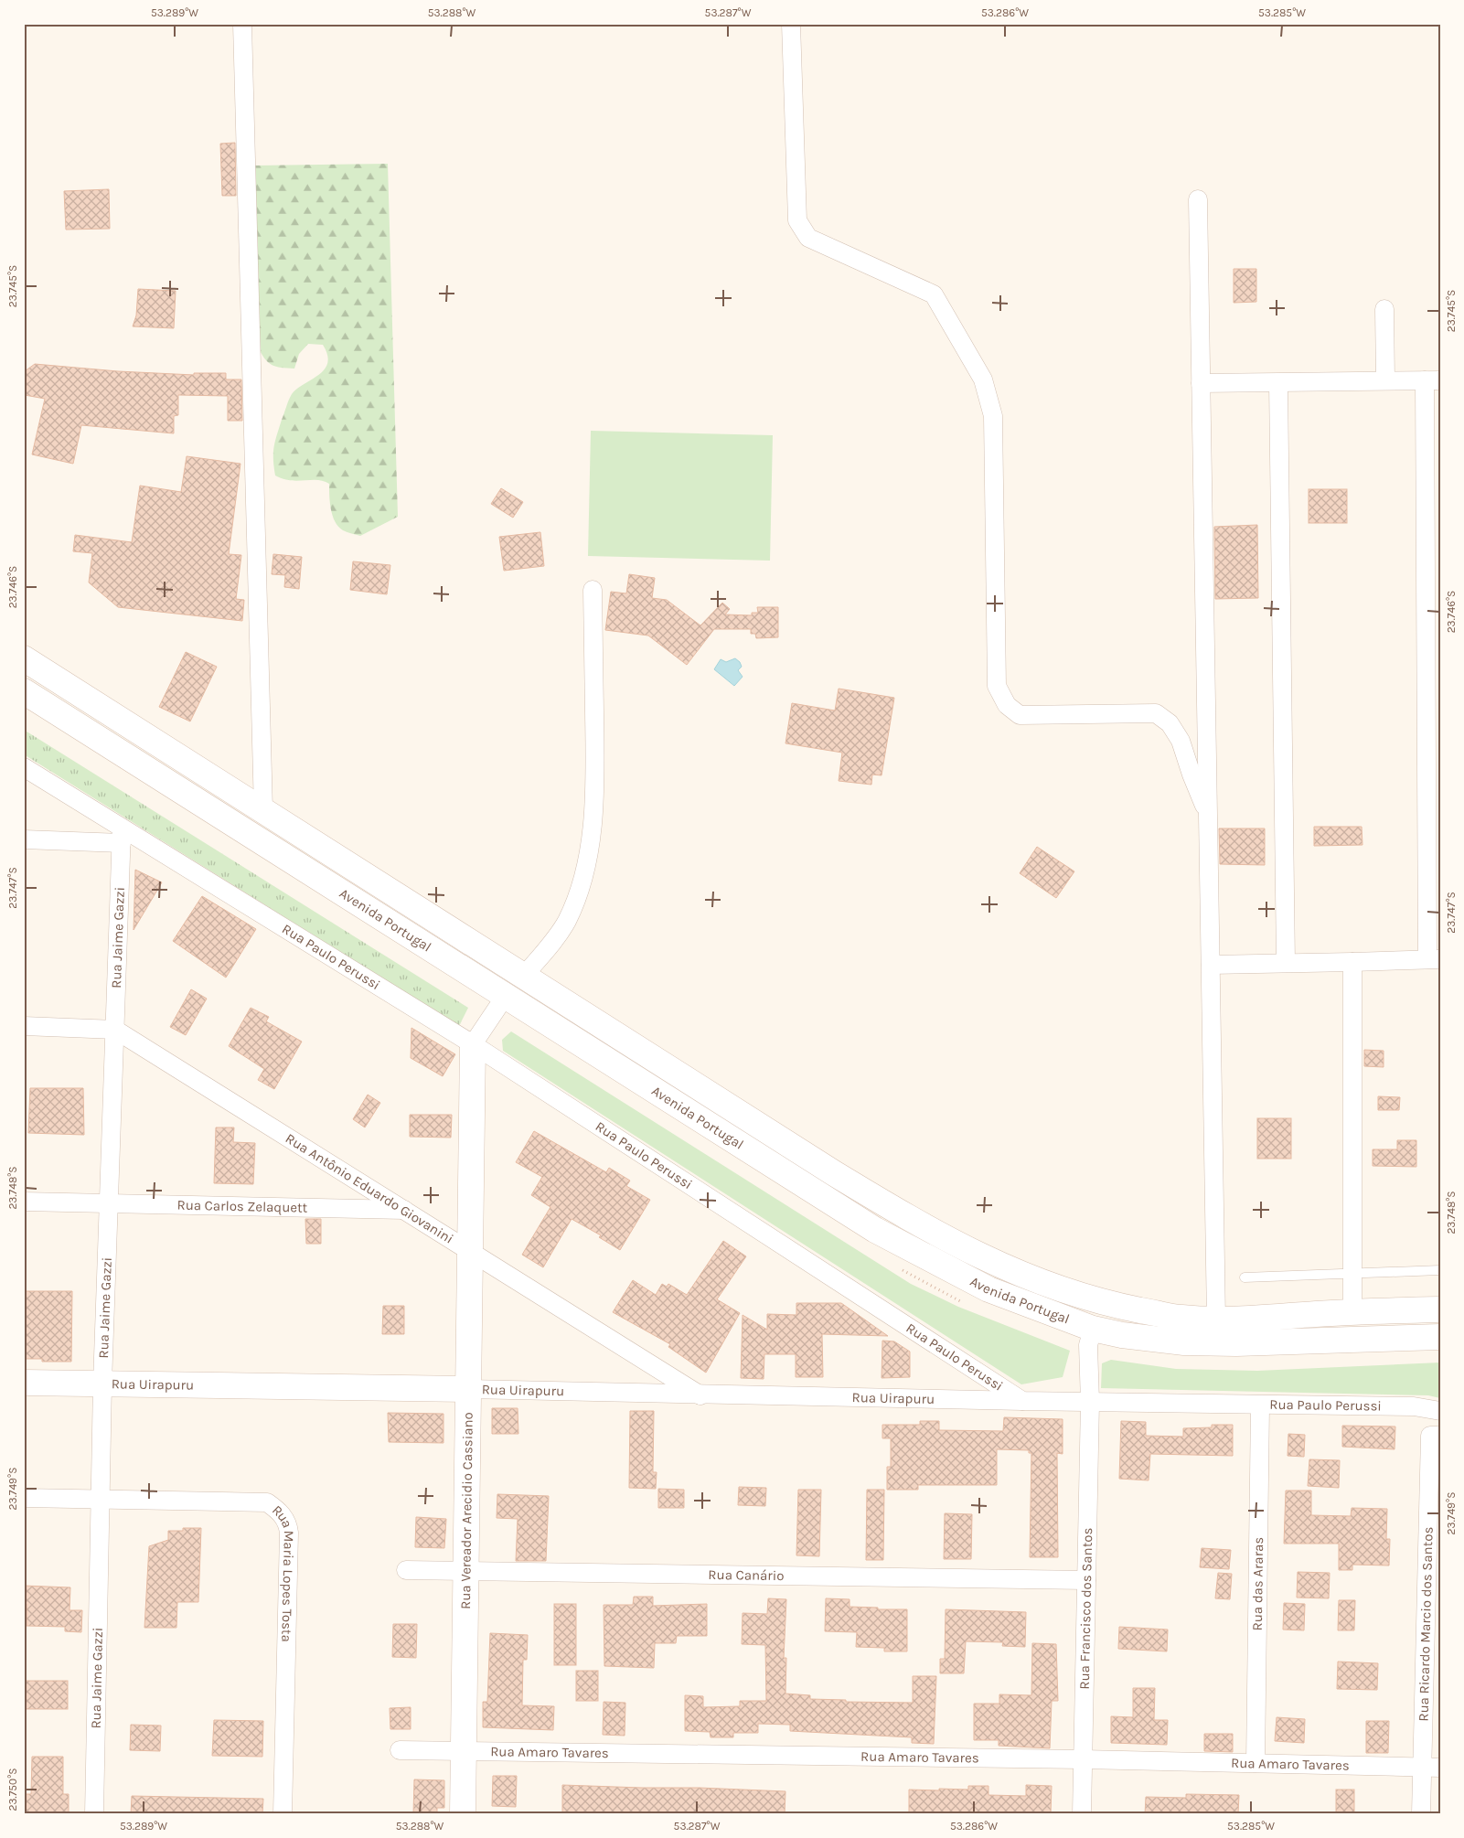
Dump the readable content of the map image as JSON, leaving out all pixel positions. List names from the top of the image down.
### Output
{
  "streets": {
    "main road": ["Avenida Portugal", "Rua Uirapuru", "Rua Vereador Arecidio Cassiano"],
    "street": [
      "Rua Jaime Gazzi",
      "Rua Paulo Perussi",
      "Rua Antônio Eduardo Giovanini",
      "Rua Carlos Zelaquett",
      "Rua Canário",
      "Rua Maria Lopes Tosta",
      "Rua das Araras",
      "Rua Francisco dos Santos",
      "Rua Ricardo Marcio dos Santos",
      "Rua Amaro Tavares"
    ]
  },
  "crossings": [
    ["Avenida Portugal", "Rua Francisco dos Santos"],
    ["Rua Jaime Gazzi", "Rua Paulo Perussi"],
    ["Rua Jaime Gazzi", "Rua Antônio Eduardo Giovanini"],
    ["Rua Jaime Gazzi", "Rua Carlos Zelaquett"],
    ["Rua Jaime Gazzi", "Rua Uirapuru"],
    ["Rua Jaime Gazzi", "Rua Maria Lopes Tosta"],
    ["Rua Paulo Perussi", "Rua Uirapuru"],
    ["Rua Paulo Perussi", "Rua Vereador Arecidio Cassiano"],
    ["Rua Paulo Perussi", "Rua das Araras"],
    ["Rua Paulo Perussi", "Rua Francisco dos Santos"],
    ["Rua Antônio Eduardo Giovanini", "Rua Carlos Zelaquett"],
    ["Rua Antônio Eduardo Giovanini", "Rua Uirapuru"],
    ["Rua Antônio Eduardo Giovanini", "Rua Vereador Arecidio Cassiano"],
    ["Rua Uirapuru", "Rua Vereador Arecidio Cassiano"],
    ["Rua Vereador Arecidio Cassiano", "Rua Canário"],
    ["Rua Vereador Arecidio Cassiano", "Rua Amaro Tavares"],
    ["Rua Canário", "Rua Francisco dos Santos"],
    ["Rua das Araras", "Rua Amaro Tavares"],
    ["Rua Francisco dos Santos", "Rua Amaro Tavares"],
    ["Rua Ricardo Marcio dos Santos", "Rua Amaro Tavares"]
  ],
  "coordinates": [
    "53.289°W",
    "53.288°W",
    "53.287°W",
    "53.286°W",
    "53.285°W",
    "23.745°S",
    "23.746°S",
    "23.747°S",
    "23.748°S",
    "23.749°S",
    "23.750°S"
  ]
}
